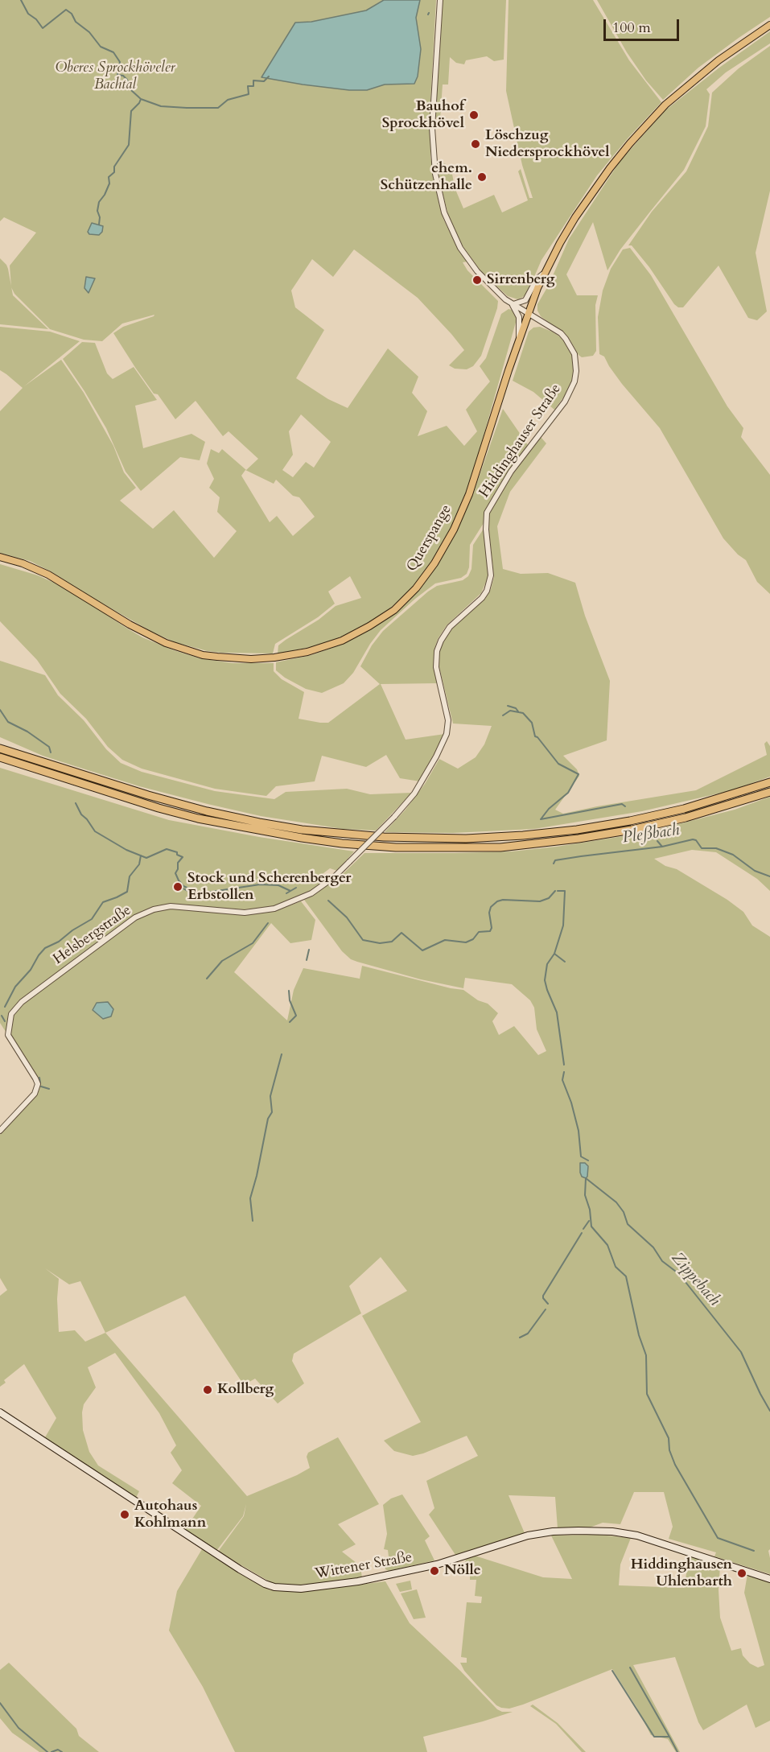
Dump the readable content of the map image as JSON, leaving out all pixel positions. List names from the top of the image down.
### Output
{
  "streets": {
    "main road": ["Querspange", "Wittener Straße"],
    "street": ["Hiddinghauser Straße", "Helsbergstraße"]
  },
  "crossings": [
    ["Hiddinghauser Straße", "Querspange"],
    ["Hiddinghauser Straße", "Helsbergstraße"]
  ],
  "water": ["Pleßbach", "Zippebach"],
  "parks": ["Oberes Sprockhöveler Bachtal"],
  "places": [
    "Bauhof Sprockhövel",
    "Löschzug Niedersprockhövel",
    "ehem. Schützenhalle",
    "Sirrenberg",
    "Stock und Scherenberger Erbstollen",
    "Kollberg",
    "Autohaus Kohlmann",
    "Nölle",
    "Hiddinghausen Uhlenbarth"
  ],
  "scale_bar": "100 m"
}
